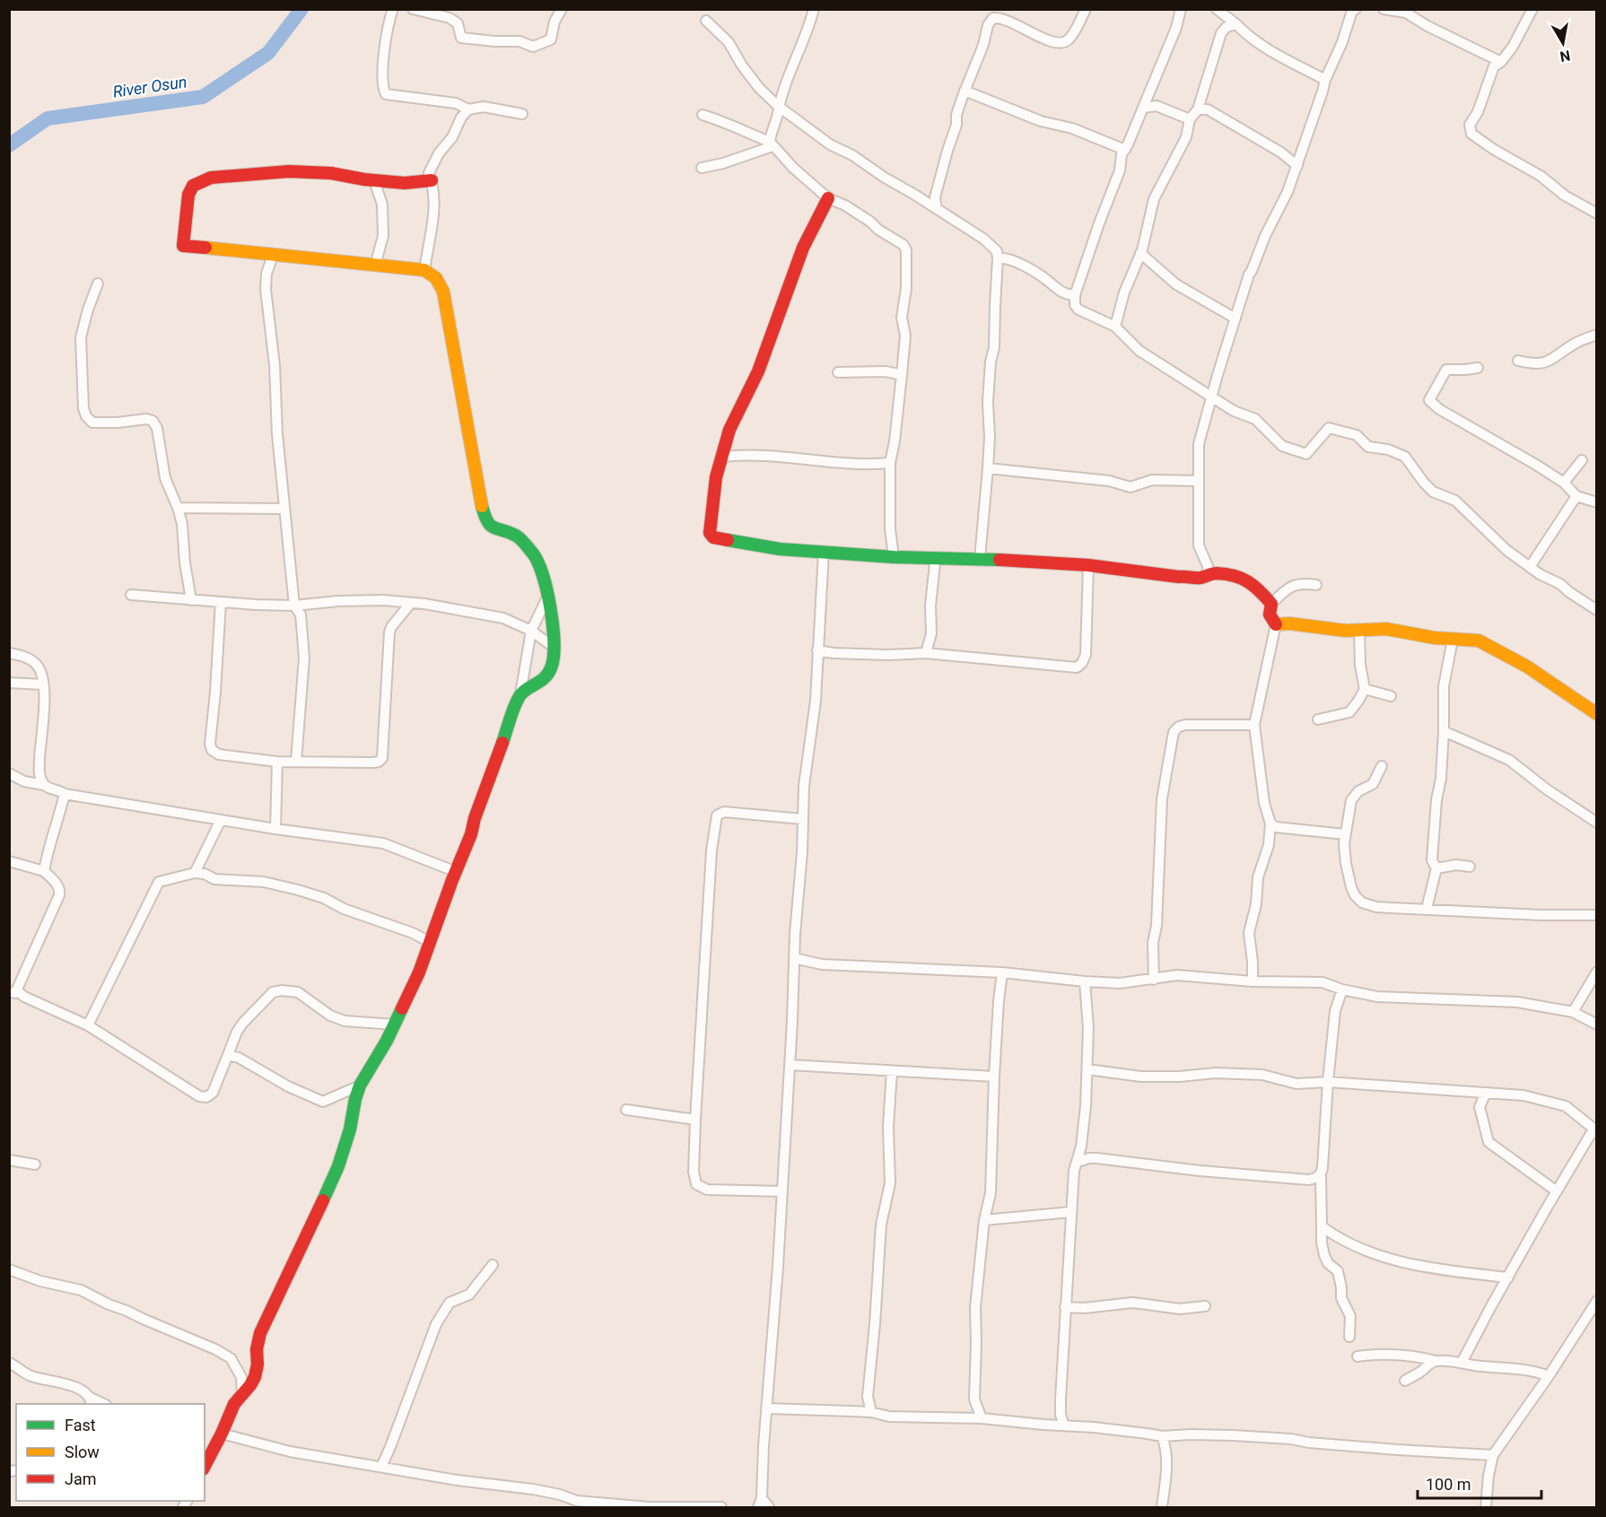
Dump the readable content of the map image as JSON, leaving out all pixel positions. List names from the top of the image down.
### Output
{
  "water": ["River Osun"],
  "legend": ["Fast", "Slow", "Jam"],
  "scale_bar": "100 m",
  "north": "bottom"
}
